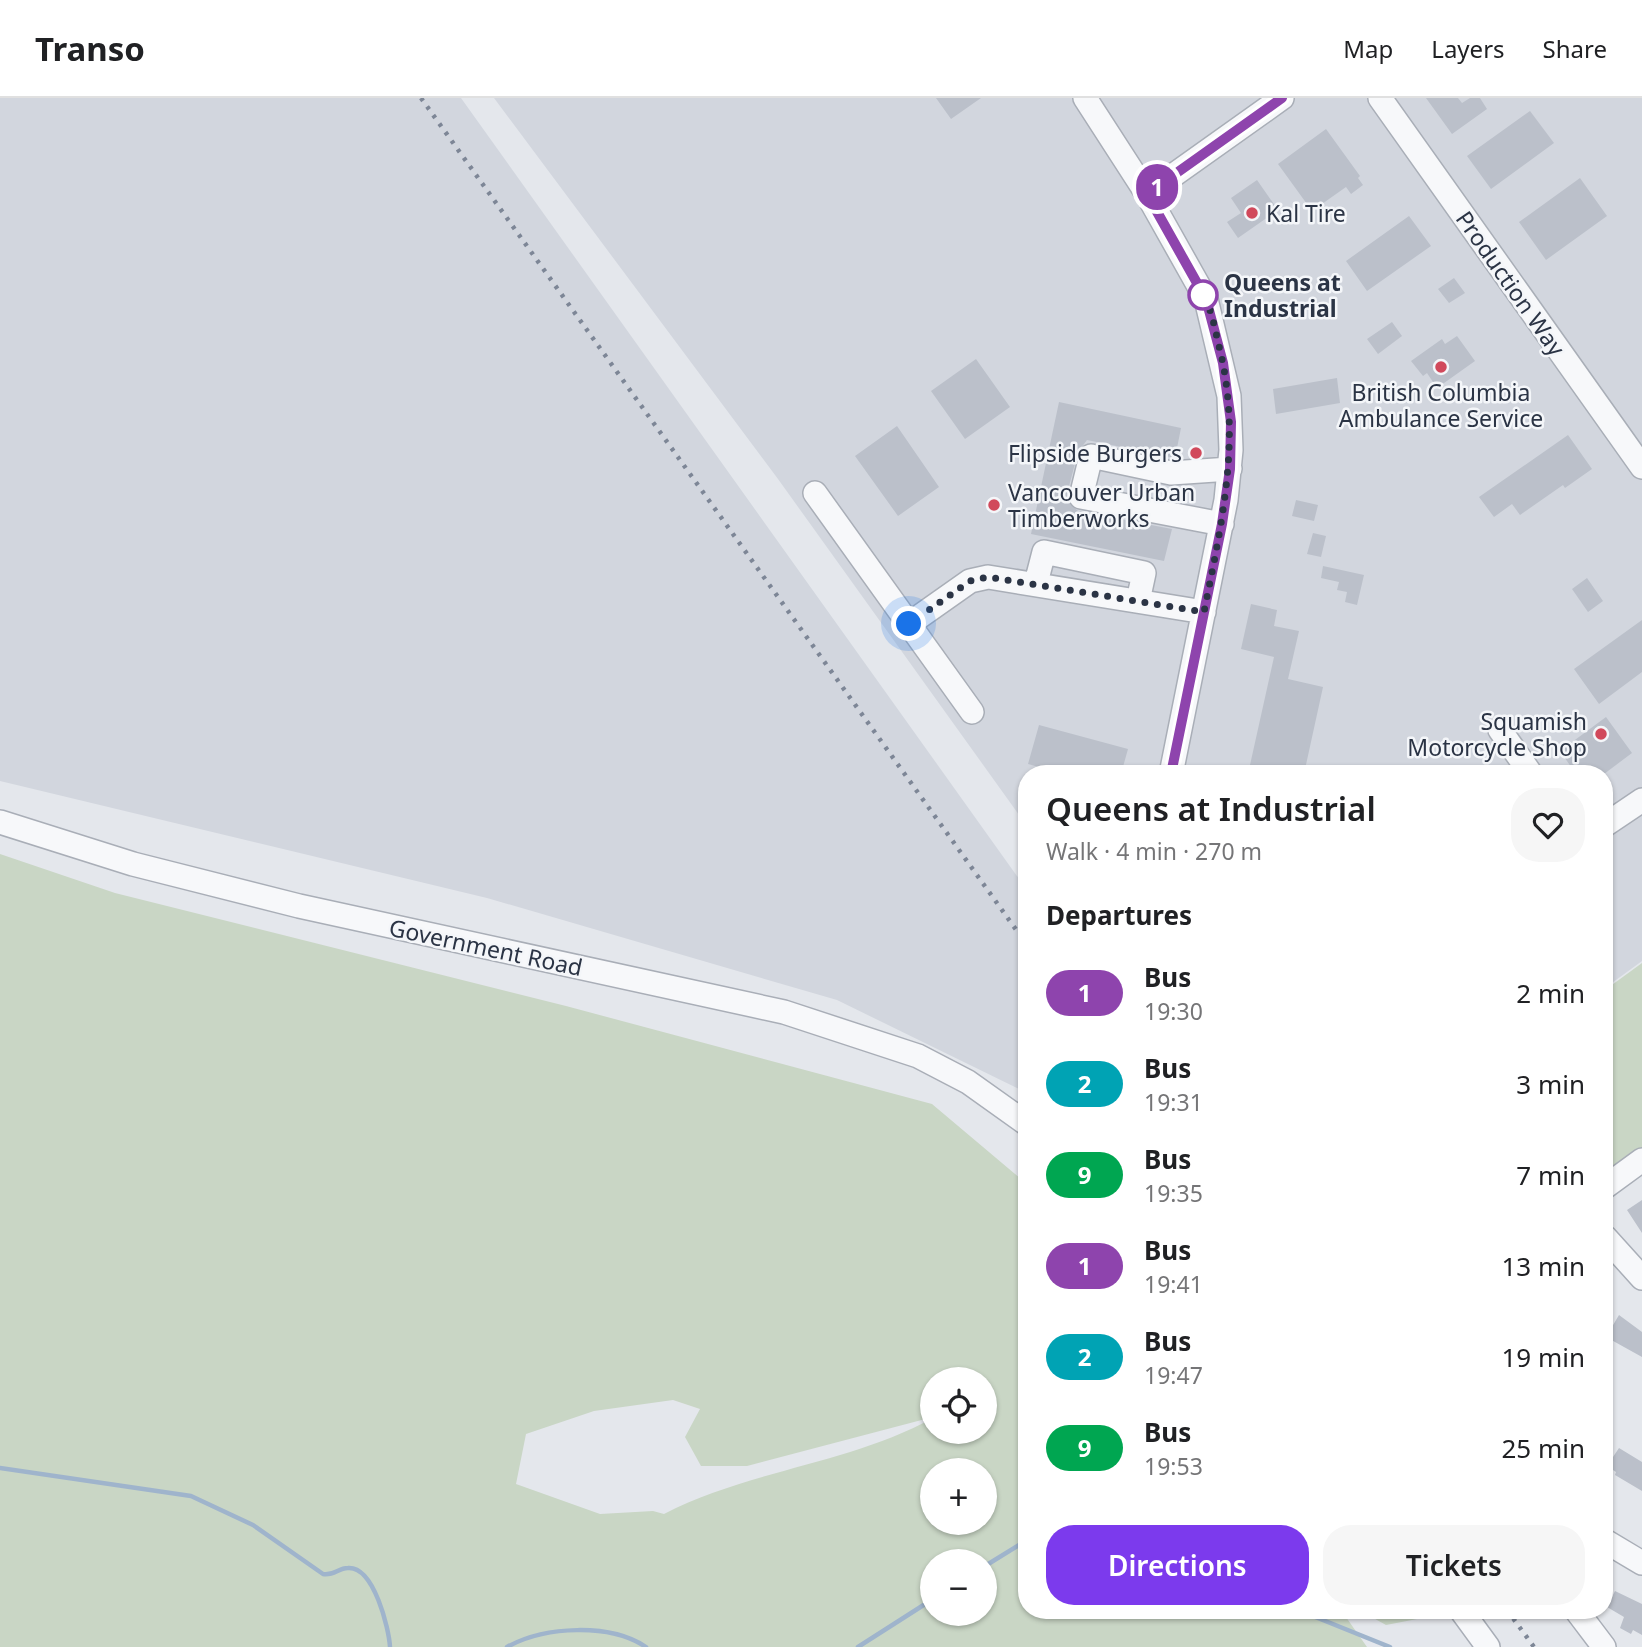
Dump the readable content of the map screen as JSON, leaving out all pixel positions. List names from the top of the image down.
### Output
{
  "streets": {
    "street": ["Production Way", "Government Road"]
  },
  "places": [
    "Kal Tire",
    "Queens at Industrial",
    "British Columbia Ambulance Service",
    "Flipside Burgers",
    "Vancouver Urban Timberworks",
    "Squamish Motorcycle Shop"
  ],
  "lines": ["bus line 1"],
  "page": {
    "header": "Transo",
    "nav": ["Map", "Layers", "Share"],
    "on_map": "1",
    "heading": [
      ["Queens at Industrial", "Walk · 4 min · 270 m"],
      "Departures"
    ],
    "list": [
      {
        "mark": "1",
        "name": "Bus",
        "note": "19:30",
        "value": "2 min"
      },
      {
        "mark": "2",
        "name": "Bus",
        "note": "19:31",
        "value": "3 min"
      },
      {
        "mark": "9",
        "name": "Bus",
        "note": "19:35",
        "value": "7 min"
      },
      {
        "mark": "1",
        "name": "Bus",
        "note": "19:41",
        "value": "13 min"
      },
      {
        "mark": "2",
        "name": "Bus",
        "note": "19:47",
        "value": "19 min"
      },
      {
        "mark": "9",
        "name": "Bus",
        "note": "19:53",
        "value": "25 min"
      }
    ],
    "map_buttons": ["+", "−"],
    "buttons": ["Directions", "Tickets"]
  }
}
